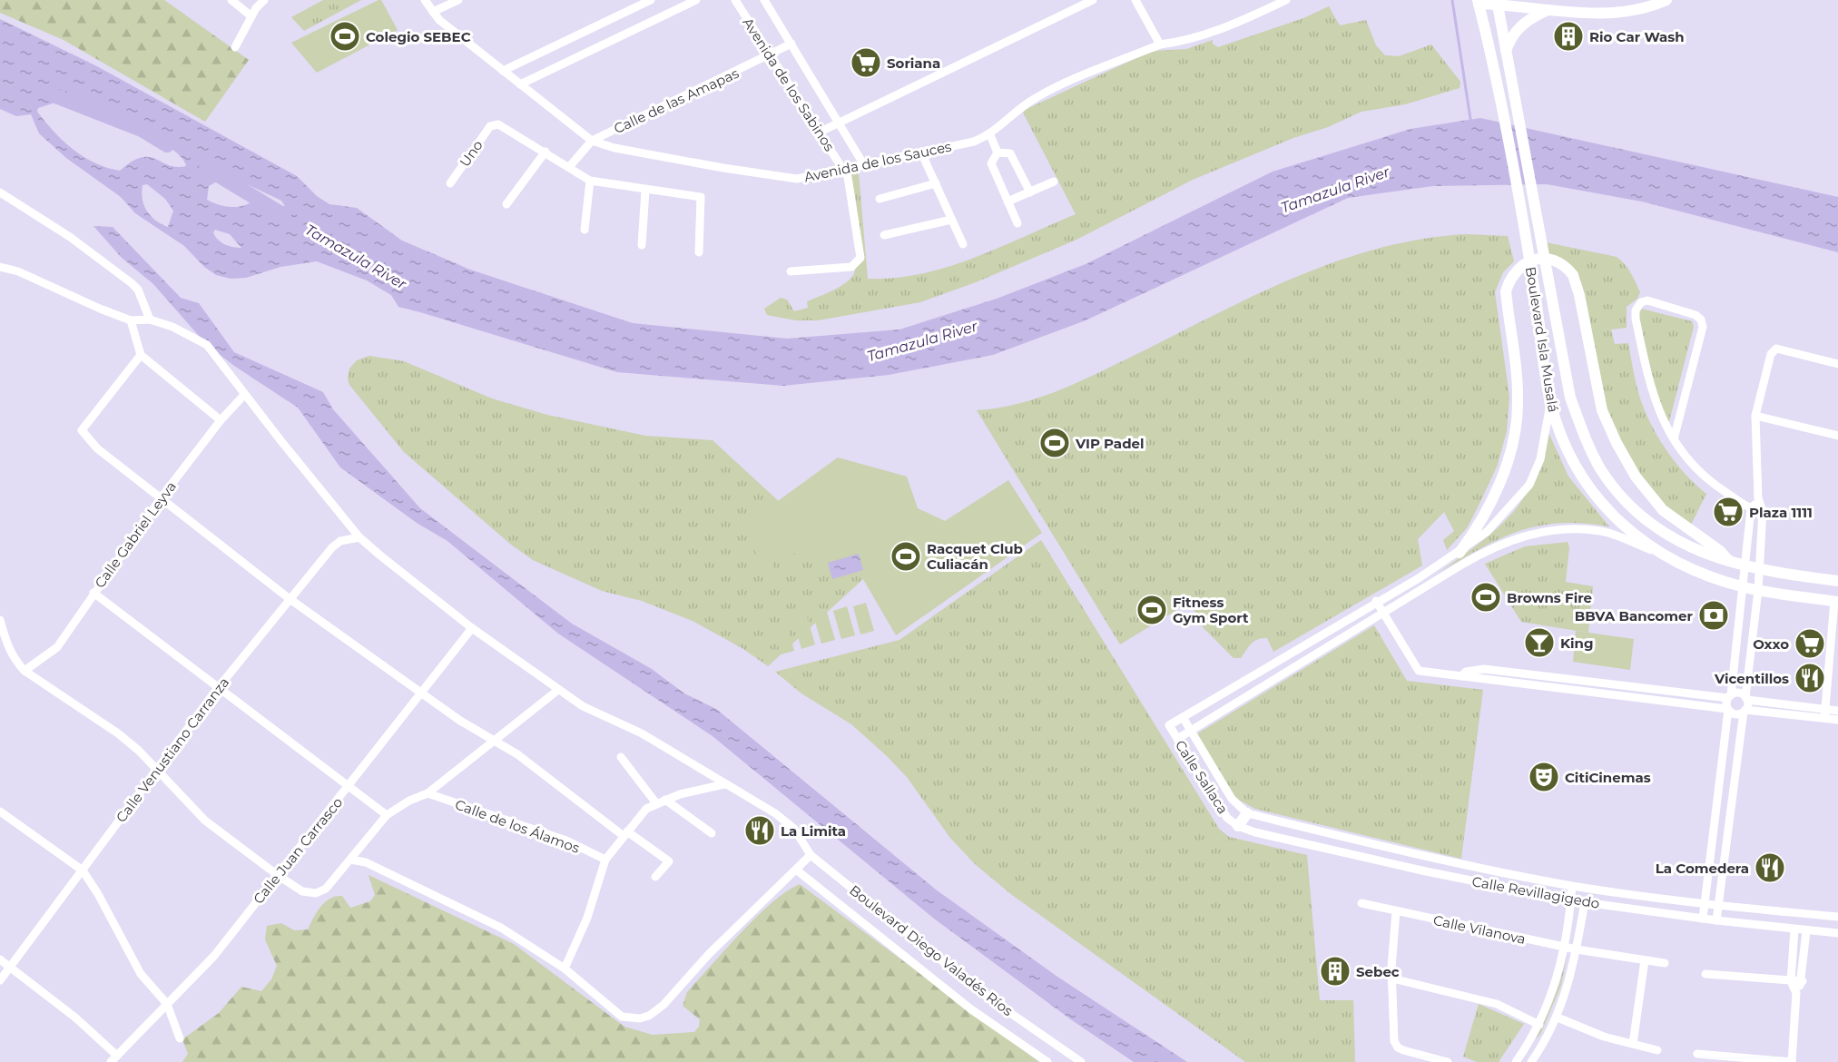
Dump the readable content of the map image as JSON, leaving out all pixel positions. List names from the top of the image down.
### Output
{
  "streets": {
    "main road": ["Boulevard Isla Musalá"],
    "street": [
      "Avenida de los Sabinos",
      "Calle de las Amapas",
      "Uno",
      "Avenida de los Sauces",
      "Calle Gabriel Leyva",
      "Calle Venustiano Carranza",
      "Calle Sallaca",
      "Calle de los Álamos",
      "Calle Juan Carrasco",
      "Calle Revillagigedo",
      "Calle Vilanova",
      "Boulevard Diego Valadés Ríos"
    ]
  },
  "crossings": [
    ["Avenida de los Sabinos", "Calle de las Amapas"],
    ["Avenida de los Sabinos", "Avenida de los Sauces"],
    ["Calle de las Amapas", "Avenida de los Sauces"],
    ["Calle Gabriel Leyva", "Boulevard Diego Valadés Ríos"],
    ["Calle Venustiano Carranza", "Boulevard Diego Valadés Ríos"],
    ["Calle Sallaca", "Calle Revillagigedo"],
    ["Calle Juan Carrasco", "Boulevard Diego Valadés Ríos"]
  ],
  "water": ["Tamazula River"],
  "places": {
    "sports": [
      "Colegio SEBEC",
      "VIP Padel",
      "Racquet Club Culiacán",
      "Browns Fire",
      "Fitness Gym Sport"
    ],
    "building": ["Rio Car Wash", "Sebec"],
    "supermarket": ["Soriana", "Plaza 1111", "Oxxo"],
    "bank": ["BBVA Bancomer"],
    "bar": ["King"],
    "restaurant": ["Vicentillos", "La Limita", "La Comedera"],
    "theatre": ["CitiCinemas"]
  }
}
